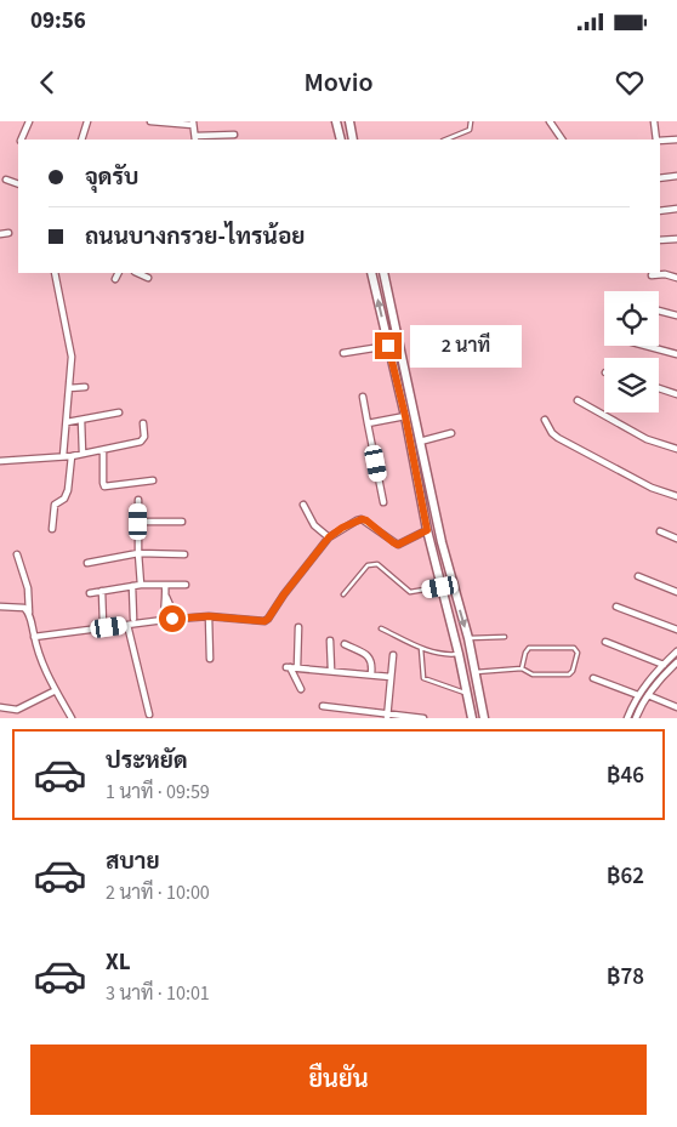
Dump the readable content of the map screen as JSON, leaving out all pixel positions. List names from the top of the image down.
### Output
{
  "page": {
    "status": "09:56",
    "header": "Movio",
    "banner": ["จุดรับ", "ถนนบางกรวย-ไทรน้อย"],
    "bubble": "2 นาที",
    "list": [
      {
        "name": "ประหยัด",
        "note": "1 นาที · 09:59",
        "value": "฿46"
      },
      {
        "name": "สบาย",
        "note": "2 นาที · 10:00",
        "value": "฿62"
      },
      {
        "name": "XL",
        "note": "3 นาที · 10:01",
        "value": "฿78"
      }
    ],
    "buttons": "ยืนยัน"
  }
}
